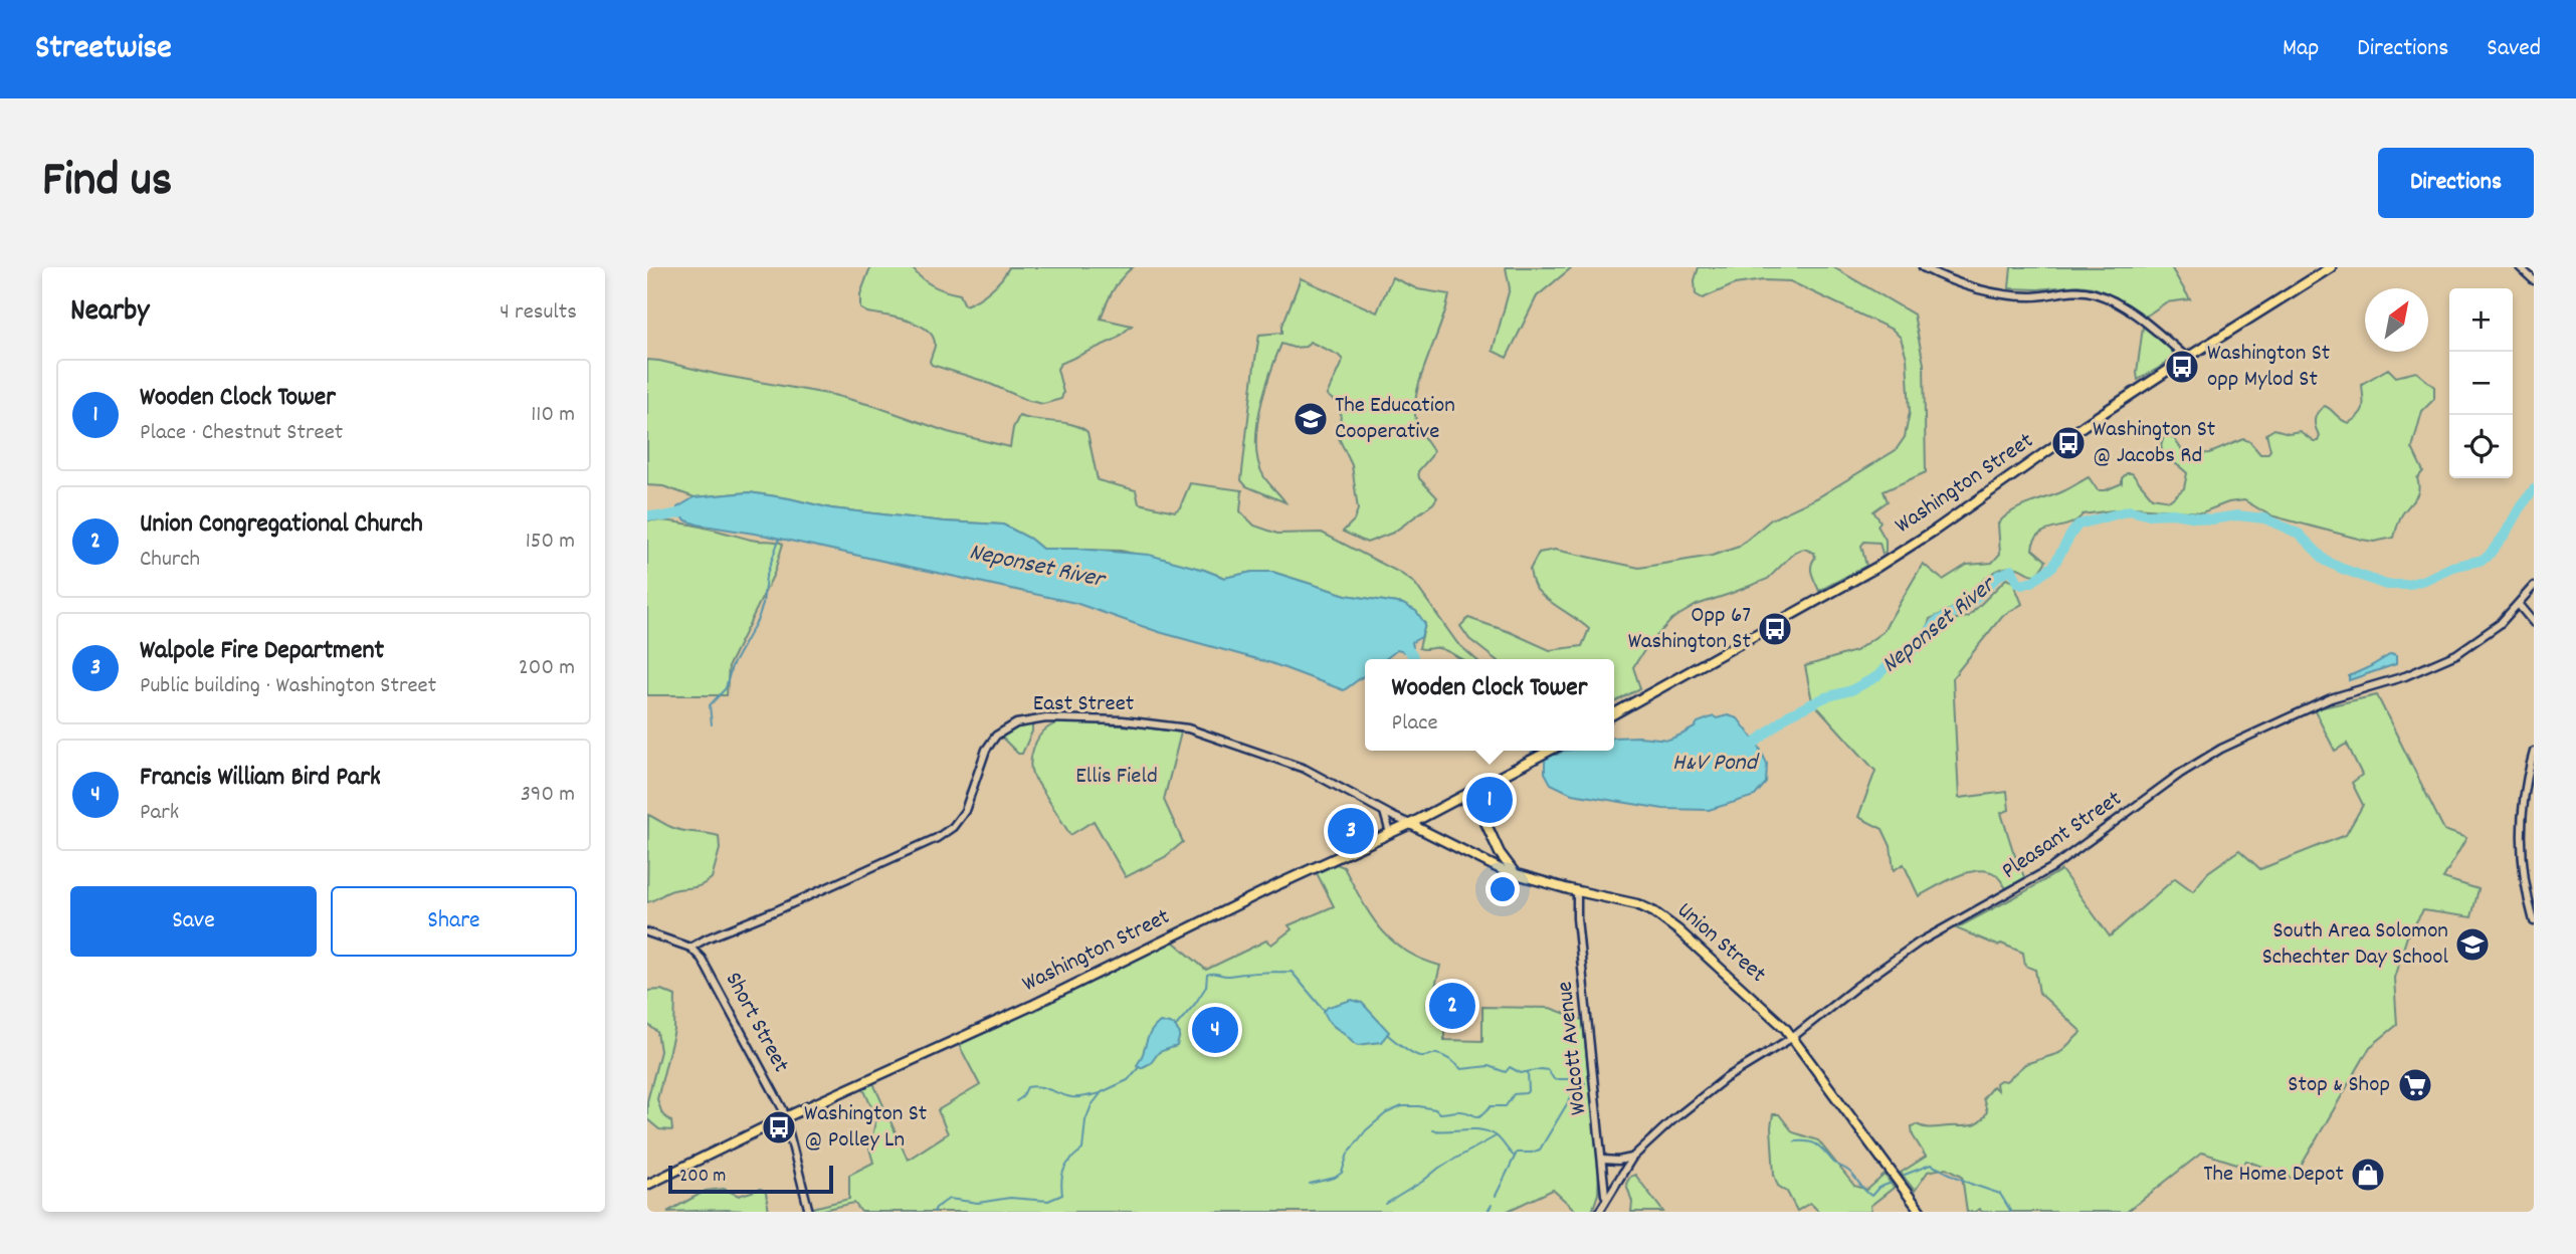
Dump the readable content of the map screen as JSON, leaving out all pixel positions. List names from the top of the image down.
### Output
{
  "streets": {
    "main road": ["Washington Street", "Union Street"],
    "street": [
      "East Street",
      "Pleasant Street",
      "Short Street",
      "Wolcott Avenue"
    ]
  },
  "crossings": [
    ["Washington Street", "East Street"],
    ["Washington Street", "Union Street"],
    ["Washington Street", "Short Street"],
    ["East Street", "Union Street"],
    ["East Street", "Short Street"],
    ["Pleasant Street", "Union Street"],
    ["Pleasant Street", "Wolcott Avenue"],
    ["Union Street", "Wolcott Avenue"]
  ],
  "water": ["Neponset River", "H&V Pond"],
  "parks": ["Ellis Field"],
  "places": {
    "bus stop": [
      "Washington St opp Mylod St",
      "Washington St @ Jacobs Rd",
      "Opp 67 Washington St",
      "Washington St @ Polley Ln"
    ],
    "school or university": ["The Education Cooperative", "South Area Solomon Schechter Day School"],
    "supermarket": ["Stop & Shop"],
    "shop": ["The Home Depot"]
  },
  "scale_bar": "200 m",
  "north": "top right",
  "page": {
    "header": "Streetwise",
    "nav": ["Map", "Directions", "Saved"],
    "title": "Find us",
    "buttons": [
      "Directions",
      ["Save", "Share"]
    ],
    "heading": ["Nearby", "4 results"],
    "map_buttons": ["+", "−"],
    "list": [
      {
        "mark": "1",
        "name": "Wooden Clock Tower",
        "note": "Place · Chestnut Street",
        "value": "110 m"
      },
      {
        "mark": "2",
        "name": "Union Congregational Church",
        "note": "Church",
        "value": "150 m"
      },
      {
        "mark": "3",
        "name": "Walpole Fire Department",
        "note": "Public building · Washington Street",
        "value": "200 m"
      },
      {
        "mark": "4",
        "name": "Francis William Bird Park",
        "note": "Park",
        "value": "390 m"
      }
    ],
    "popup": ["Wooden Clock Tower", "Place"],
    "pins": [
      "1",
      "3",
      "2",
      "4"
    ],
    "scale": "200 m"
  }
}
